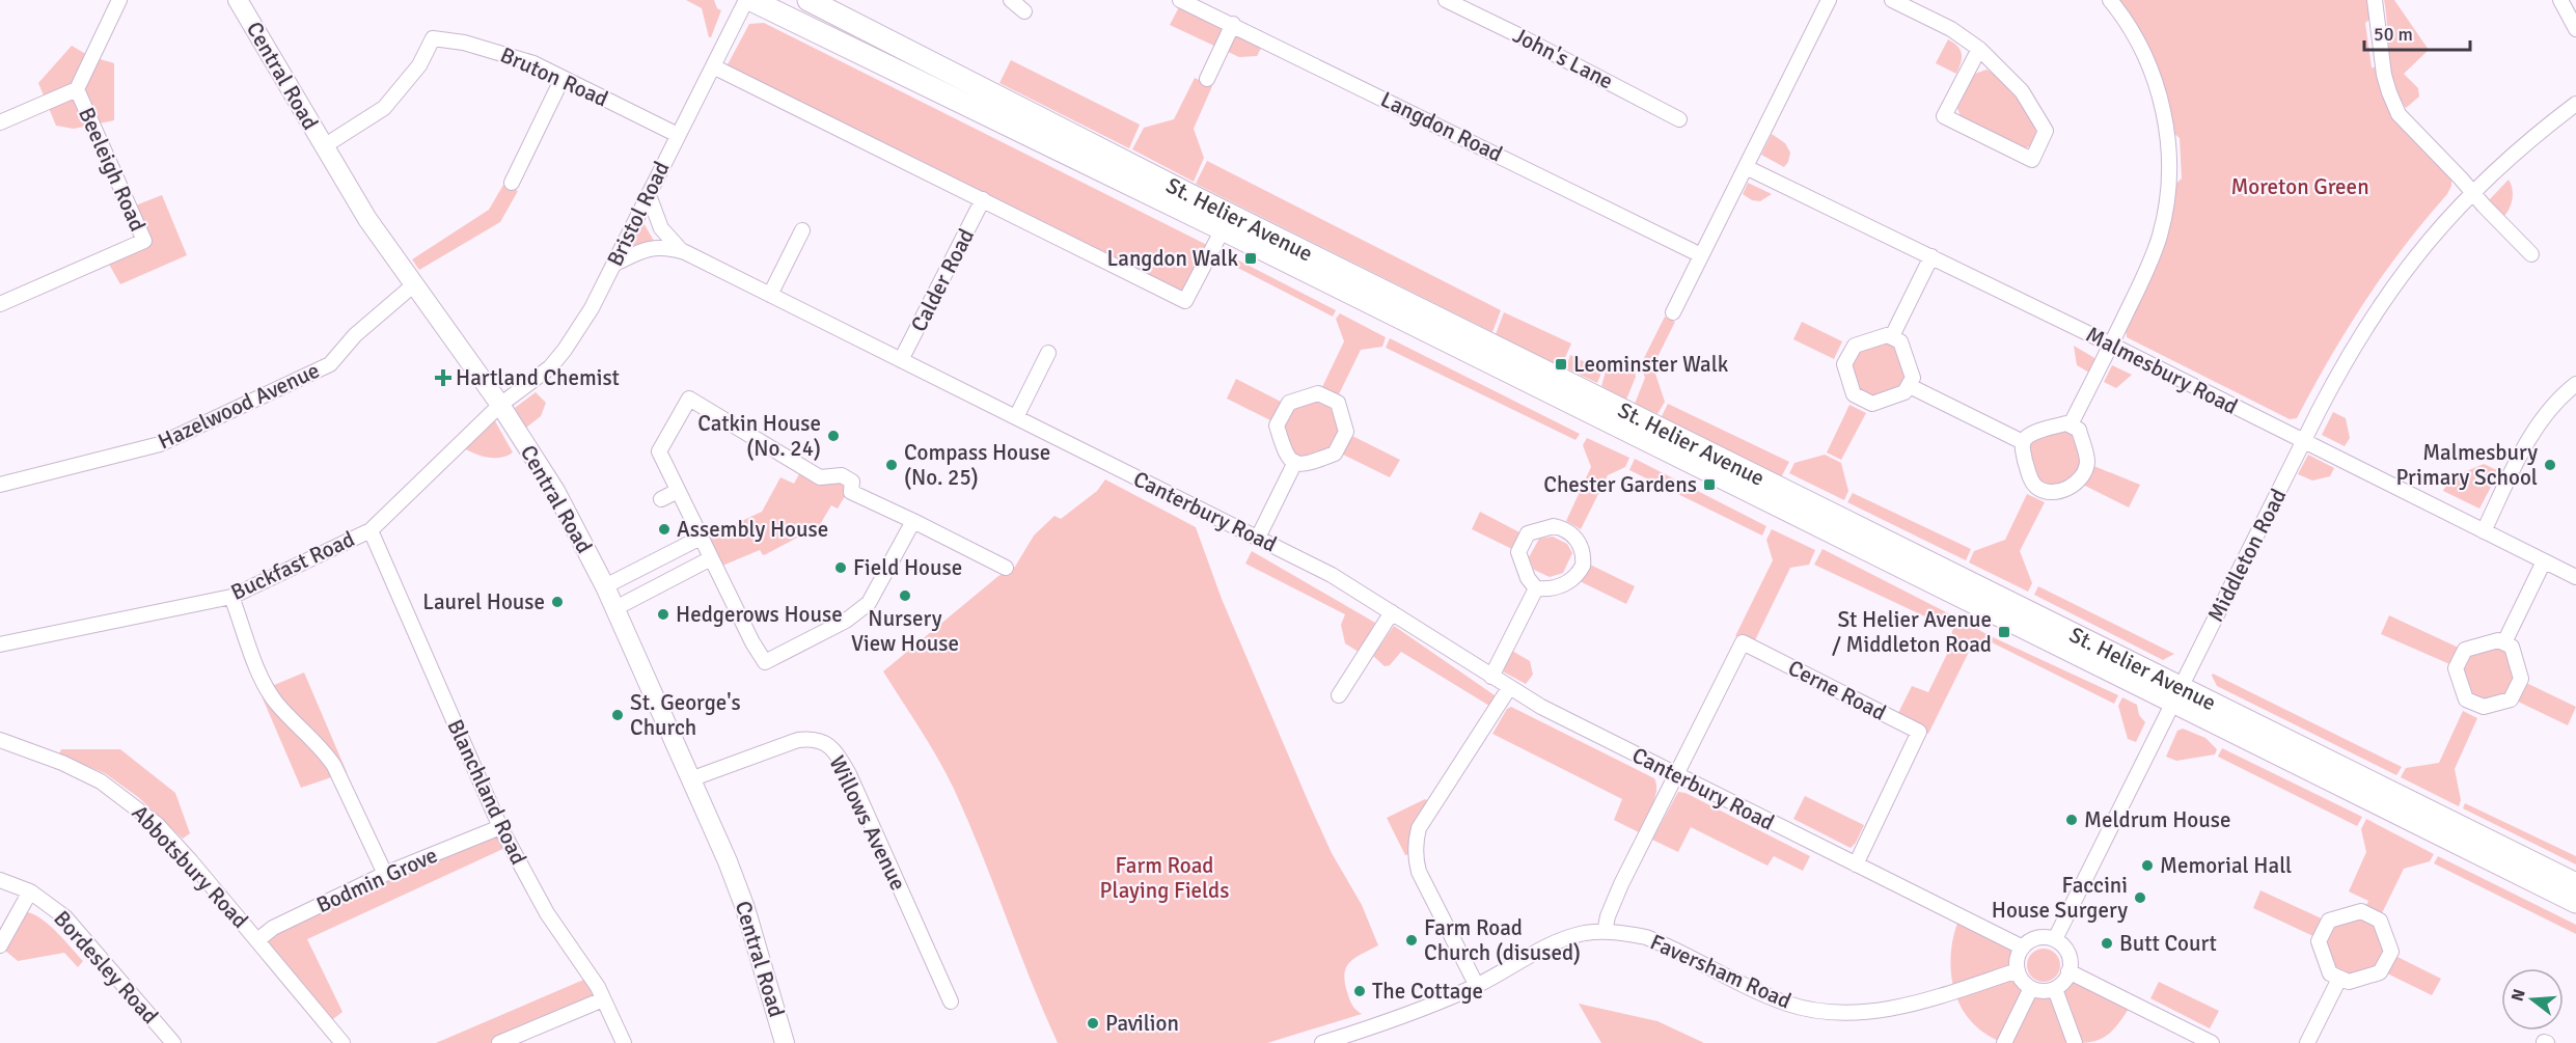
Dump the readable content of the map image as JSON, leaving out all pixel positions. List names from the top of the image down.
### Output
{
  "streets": {
    "highway": ["St. Helier Avenue"],
    "main road": ["Central Road"],
    "street": [
      "John's Lane",
      "Bruton Road",
      "Langdon Road",
      "Beeleigh Road",
      "Bristol Road",
      "Calder Road",
      "Malmesbury Road",
      "Hazelwood Avenue",
      "Canterbury Road",
      "Middleton Road",
      "Buckfast Road",
      "Cerne Road",
      "Blanchland Road",
      "Willows Avenue",
      "Abbotsbury Road",
      "Bodmin Grove",
      "Bordesley Road",
      "Faversham Road"
    ]
  },
  "crossings": [
    ["Central Road", "Bruton Road"],
    ["Central Road", "Bristol Road"],
    ["Central Road", "Hazelwood Avenue"],
    ["Central Road", "Buckfast Road"],
    ["Central Road", "Willows Avenue"],
    ["Bruton Road", "Bristol Road"],
    ["Bristol Road", "St. Helier Avenue"],
    ["Bristol Road", "Canterbury Road"],
    ["Bristol Road", "Buckfast Road"],
    ["St. Helier Avenue", "Calder Road"],
    ["St. Helier Avenue", "Middleton Road"],
    ["Calder Road", "Canterbury Road"],
    ["Malmesbury Road", "Middleton Road"],
    ["Canterbury Road", "Middleton Road"],
    ["Canterbury Road", "Cerne Road"],
    ["Canterbury Road", "Faversham Road"],
    ["Middleton Road", "Faversham Road"],
    ["Buckfast Road", "Blanchland Road"],
    ["Blanchland Road", "Bodmin Grove"],
    ["Abbotsbury Road", "Bodmin Grove"]
  ],
  "parks": ["Moreton Green", "Farm Road Playing Fields"],
  "places": {
    "transit": [
      "Langdon Walk",
      "Leominster Walk",
      "Chester Gardens",
      "St Helier Avenue / Middleton Road"
    ],
    "health": ["Hartland Chemist"],
    "other": [
      "Catkin House (No. 24)",
      "Compass House (No. 25)",
      "Malmesbury Primary School",
      "Assembly House",
      "Field House",
      "Nursery View House",
      "Laurel House",
      "Hedgerows House",
      "St. George's Church",
      "Meldrum House",
      "Memorial Hall",
      "Faccini House Surgery",
      "Farm Road Church (disused)",
      "Butt Court",
      "The Cottage",
      "Pavilion"
    ]
  },
  "scale_bar": "50 m",
  "north": "left"
}
